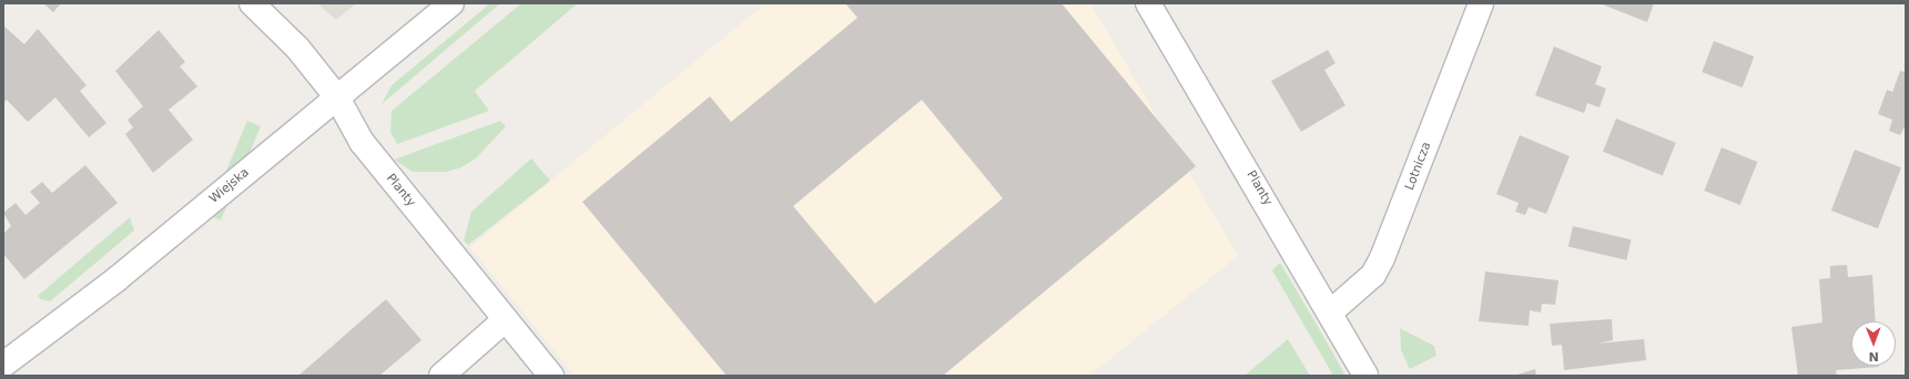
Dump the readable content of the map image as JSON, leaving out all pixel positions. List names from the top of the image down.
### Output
{
  "streets": {
    "street": ["Lotnicza", "Wiejska", "Planty"]
  },
  "crossings": [
    ["Lotnicza", "Planty"],
    ["Wiejska", "Planty"]
  ],
  "north": "bottom"
}
